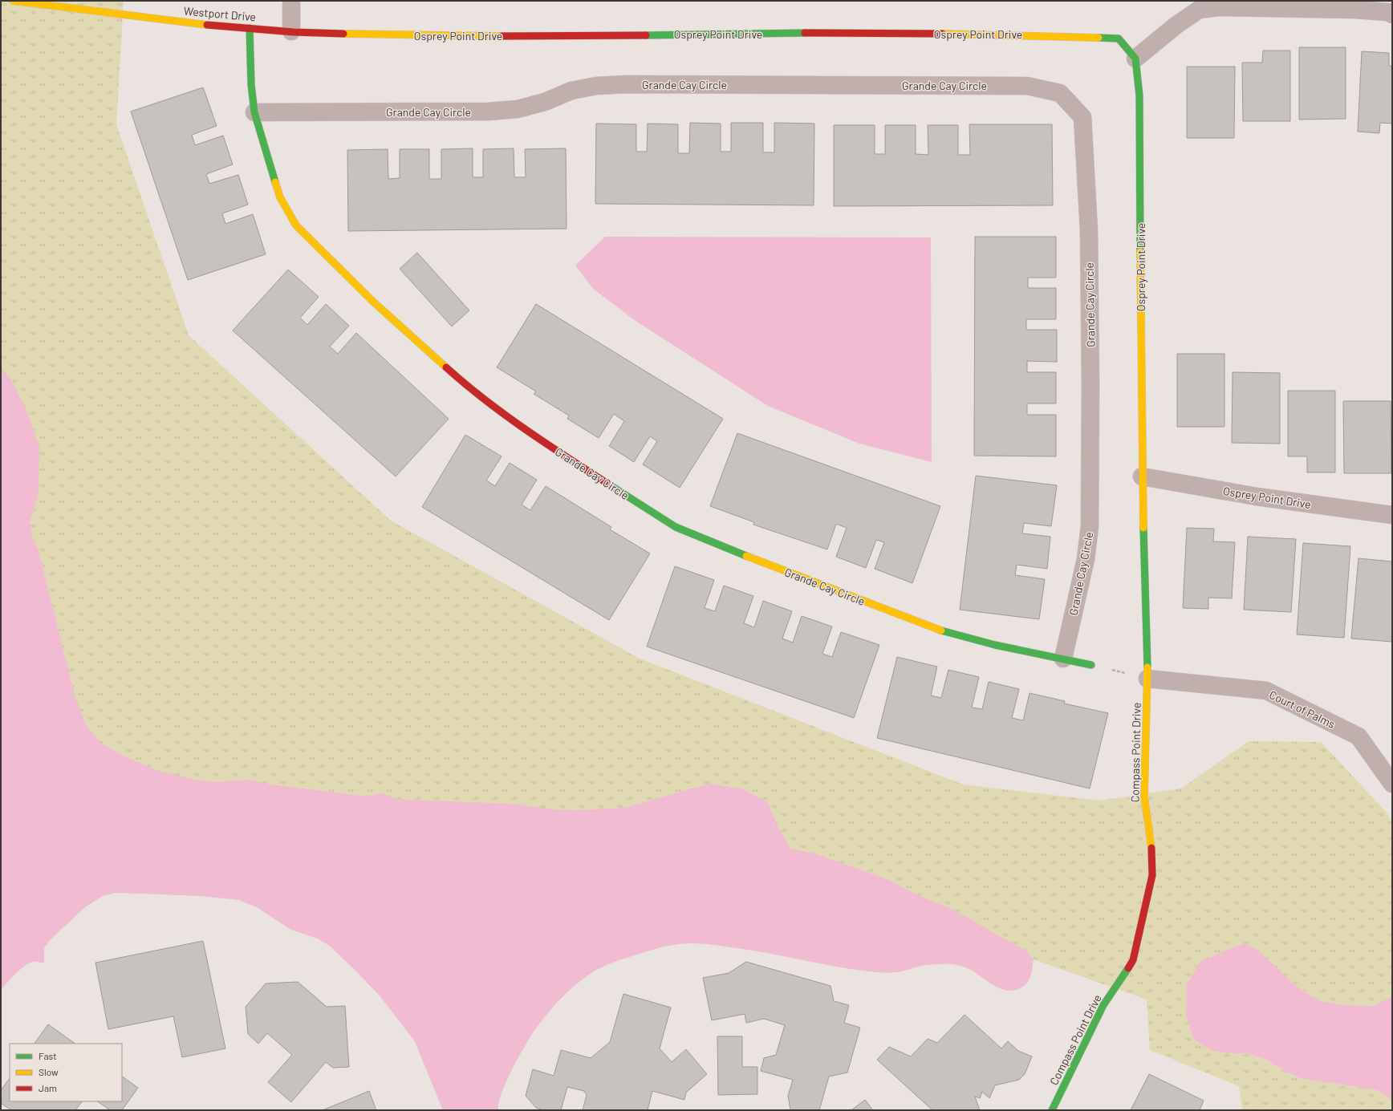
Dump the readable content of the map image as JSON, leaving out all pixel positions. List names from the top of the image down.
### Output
{
  "streets": {
    "street": [
      "Westport Drive",
      "Osprey Point Drive",
      "Grande Cay Circle",
      "Court of Palms",
      "Compass Point Drive"
    ]
  },
  "crossings": [
    ["Westport Drive", "Osprey Point Drive"],
    ["Westport Drive", "Grande Cay Circle"],
    ["Osprey Point Drive", "Court of Palms"],
    ["Osprey Point Drive", "Compass Point Drive"],
    ["Court of Palms", "Compass Point Drive"]
  ],
  "legend": ["Fast", "Slow", "Jam"]
}
